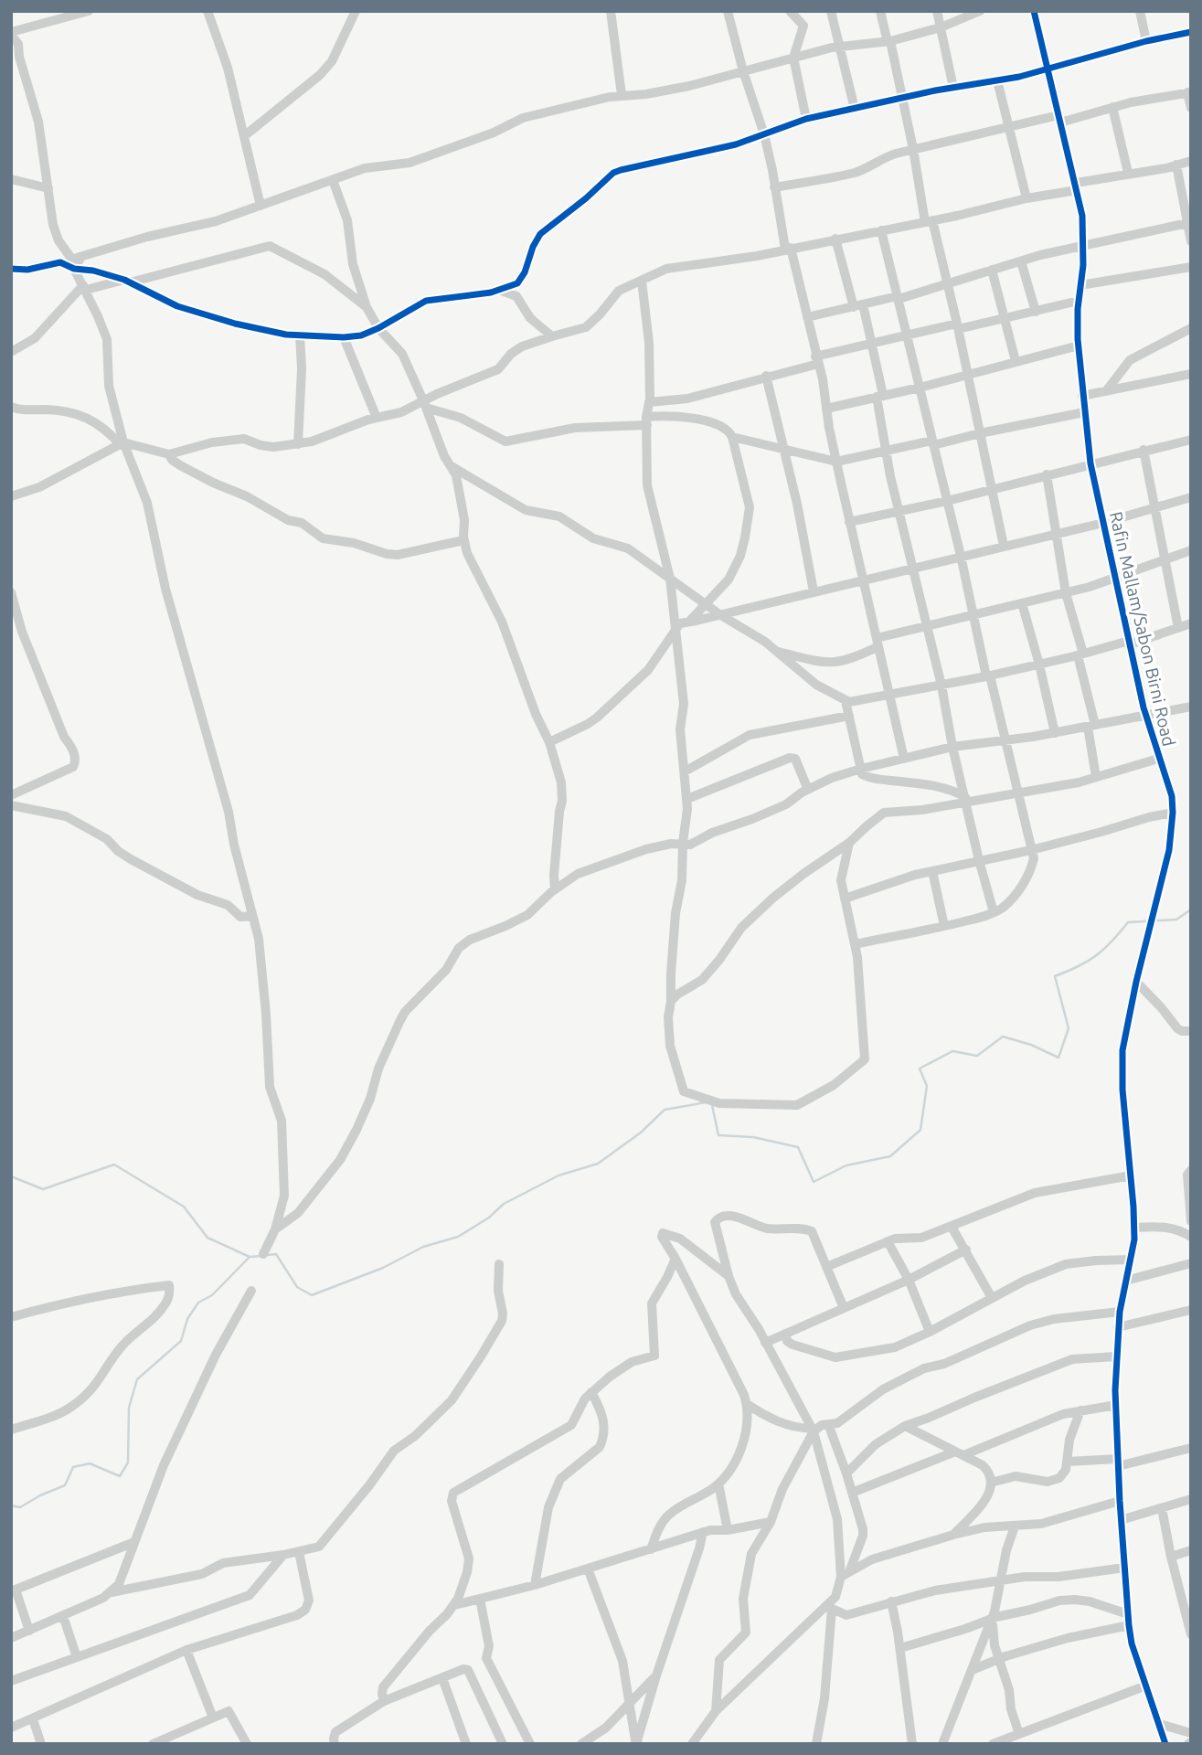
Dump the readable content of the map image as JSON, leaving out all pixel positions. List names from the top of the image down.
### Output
{
  "streets": {
    "street": ["Rafin Mallam/Sabon Birni Road"]
  }
}
